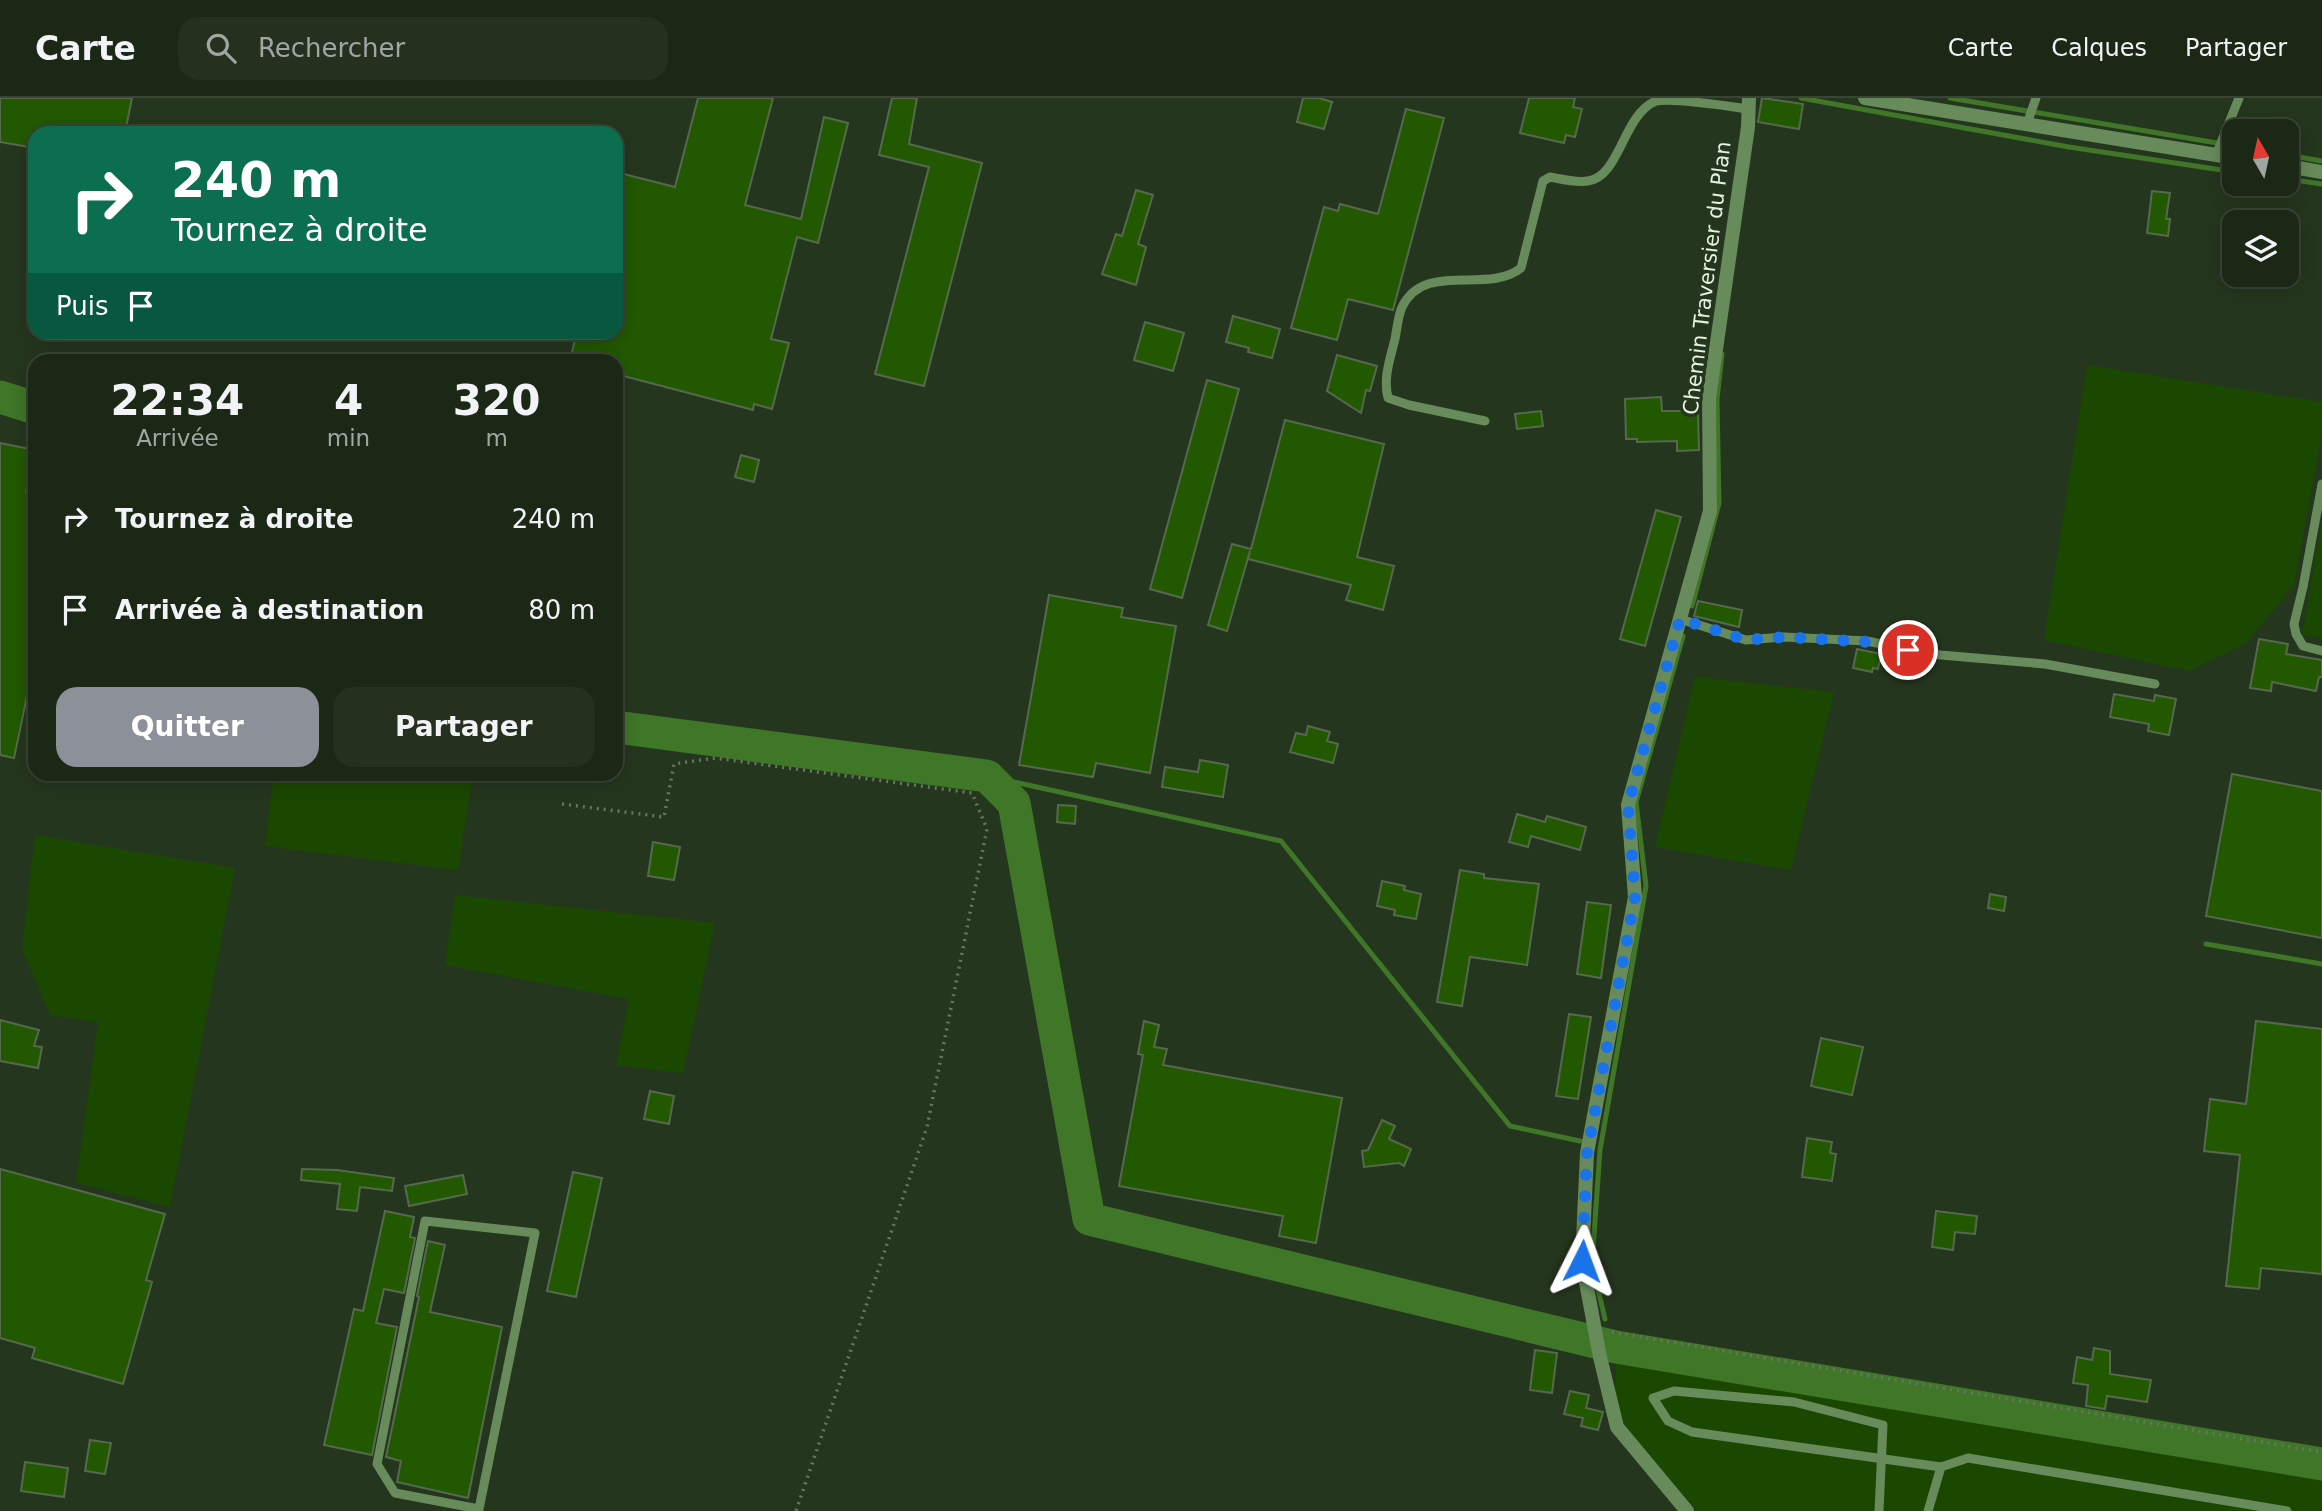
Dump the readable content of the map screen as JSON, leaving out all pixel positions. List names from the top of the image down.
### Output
{
  "streets": {
    "street": ["Chemin Traversier du Plan"]
  },
  "north": "top",
  "page": {
    "header": "Carte",
    "search": "Rechercher",
    "nav": ["Carte", "Calques", "Partager"],
    "turn": ["240 m", "Tournez à droite"],
    "then": "Puis",
    "eta": [
      "22:34",
      "Arrivée",
      "4",
      "min",
      "320",
      "m"
    ],
    "list": [
      {
        "name": "Tournez à droite",
        "value": "240 m"
      },
      {
        "name": "Arrivée à destination",
        "value": "80 m"
      }
    ],
    "buttons": ["Quitter", "Partager"]
  }
}
